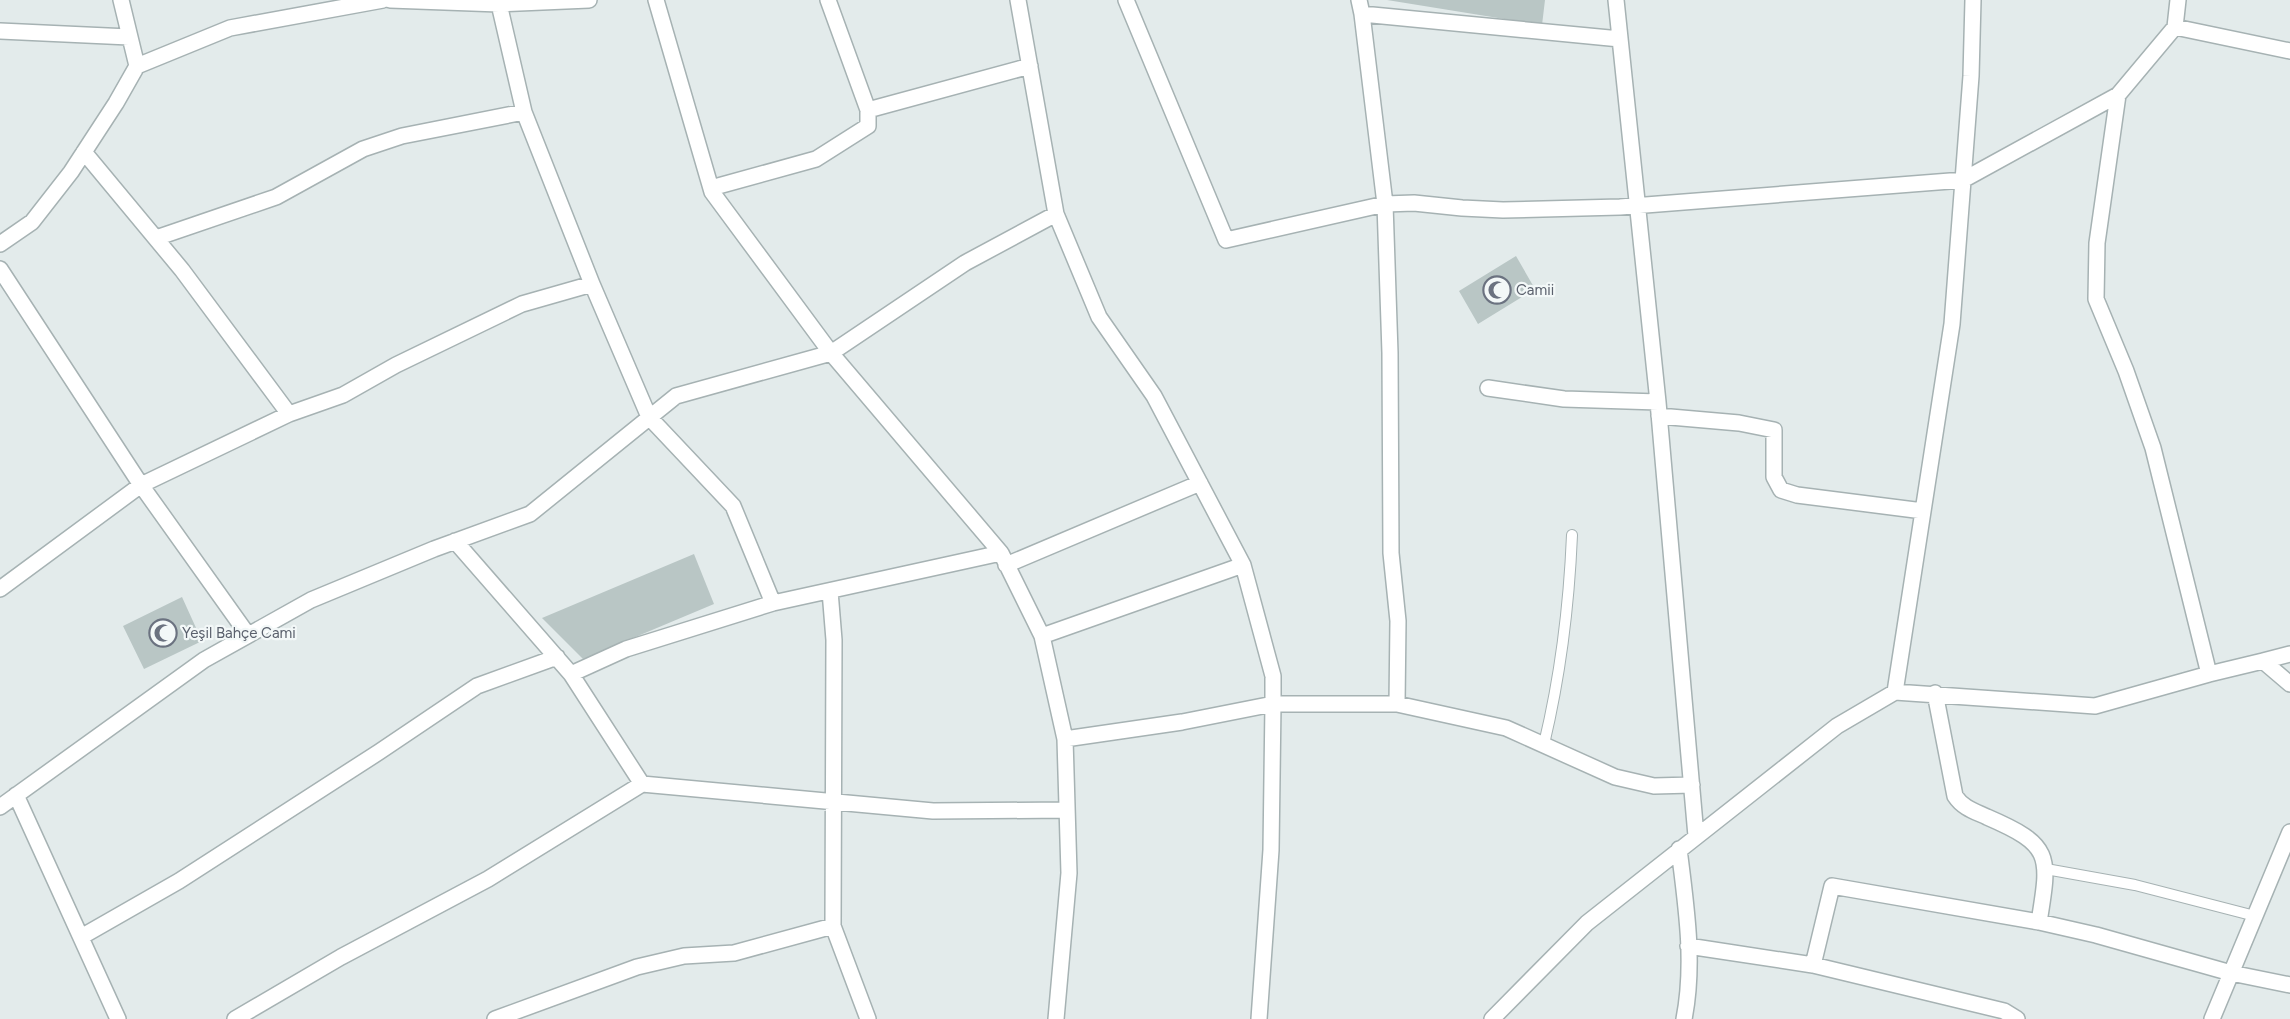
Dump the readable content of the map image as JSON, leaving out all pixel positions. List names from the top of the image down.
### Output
{
  "places": {
    "mosque": ["Camii", "Yeşil Bahçe Cami"]
  }
}
